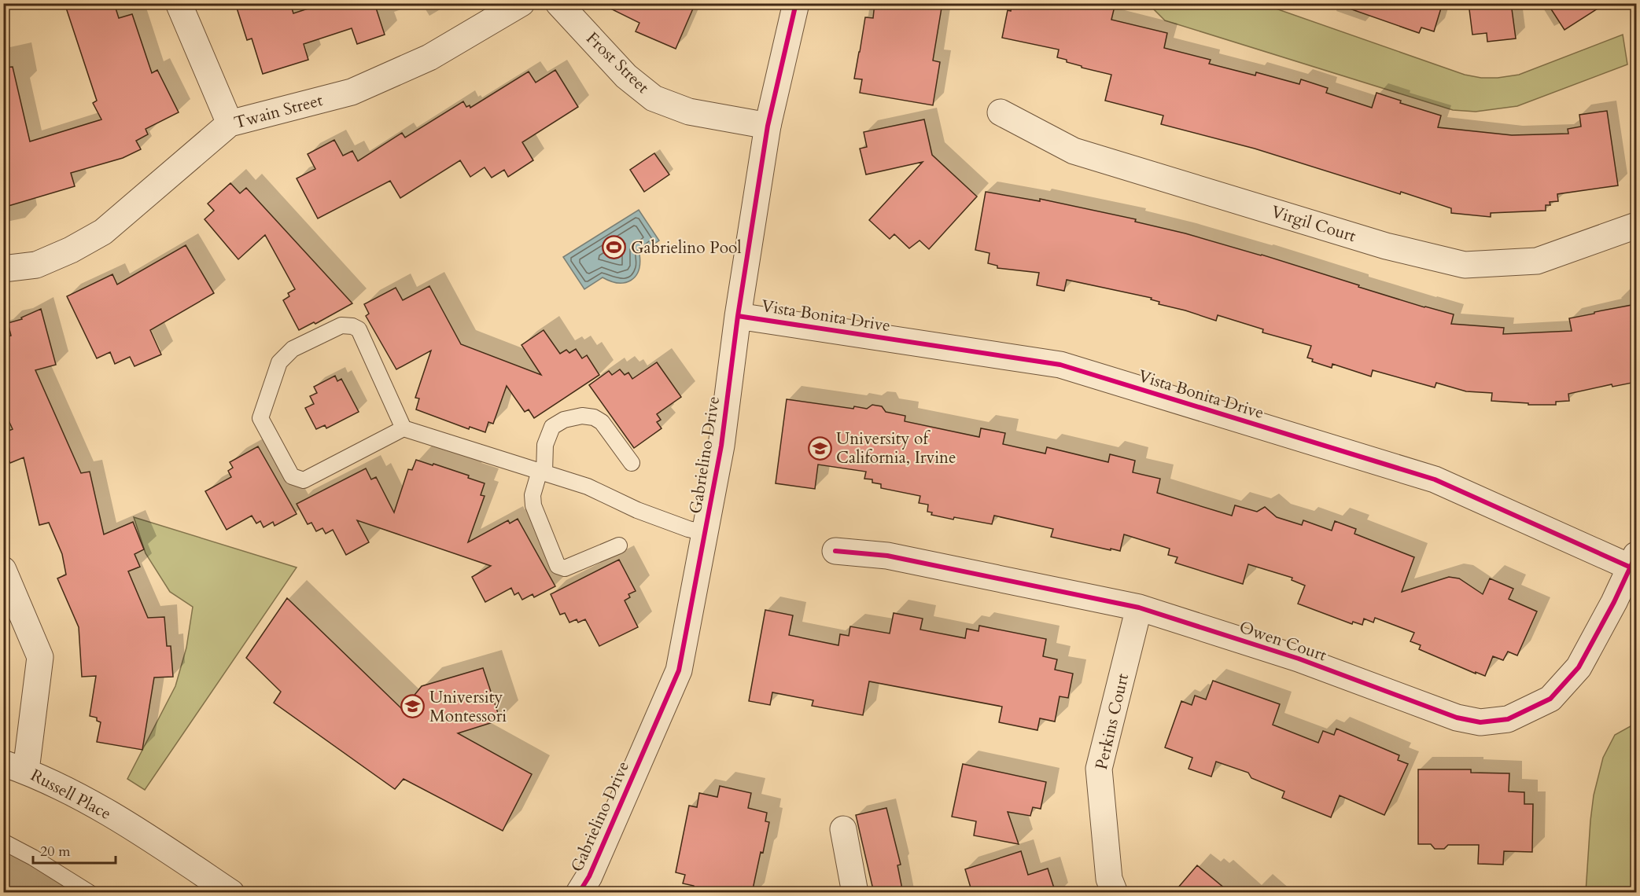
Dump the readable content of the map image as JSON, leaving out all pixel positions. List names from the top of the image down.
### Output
{
  "streets": {
    "street": [
      "Frost Street",
      "Twain Street",
      "Virgil Court",
      "Vista Bonita Drive",
      "Gabrielino Drive",
      "Owen Court",
      "Perkins Court",
      "Russell Place"
    ]
  },
  "crossings": [
    ["Frost Street", "Gabrielino Drive"],
    ["Vista Bonita Drive", "Gabrielino Drive"],
    ["Vista Bonita Drive", "Owen Court"],
    ["Owen Court", "Perkins Court"]
  ],
  "places": {
    "sports": ["Gabrielino Pool"],
    "school or university": ["University of California, Irvine", "University Montessori"]
  },
  "scale_bar": "20 m"
}
